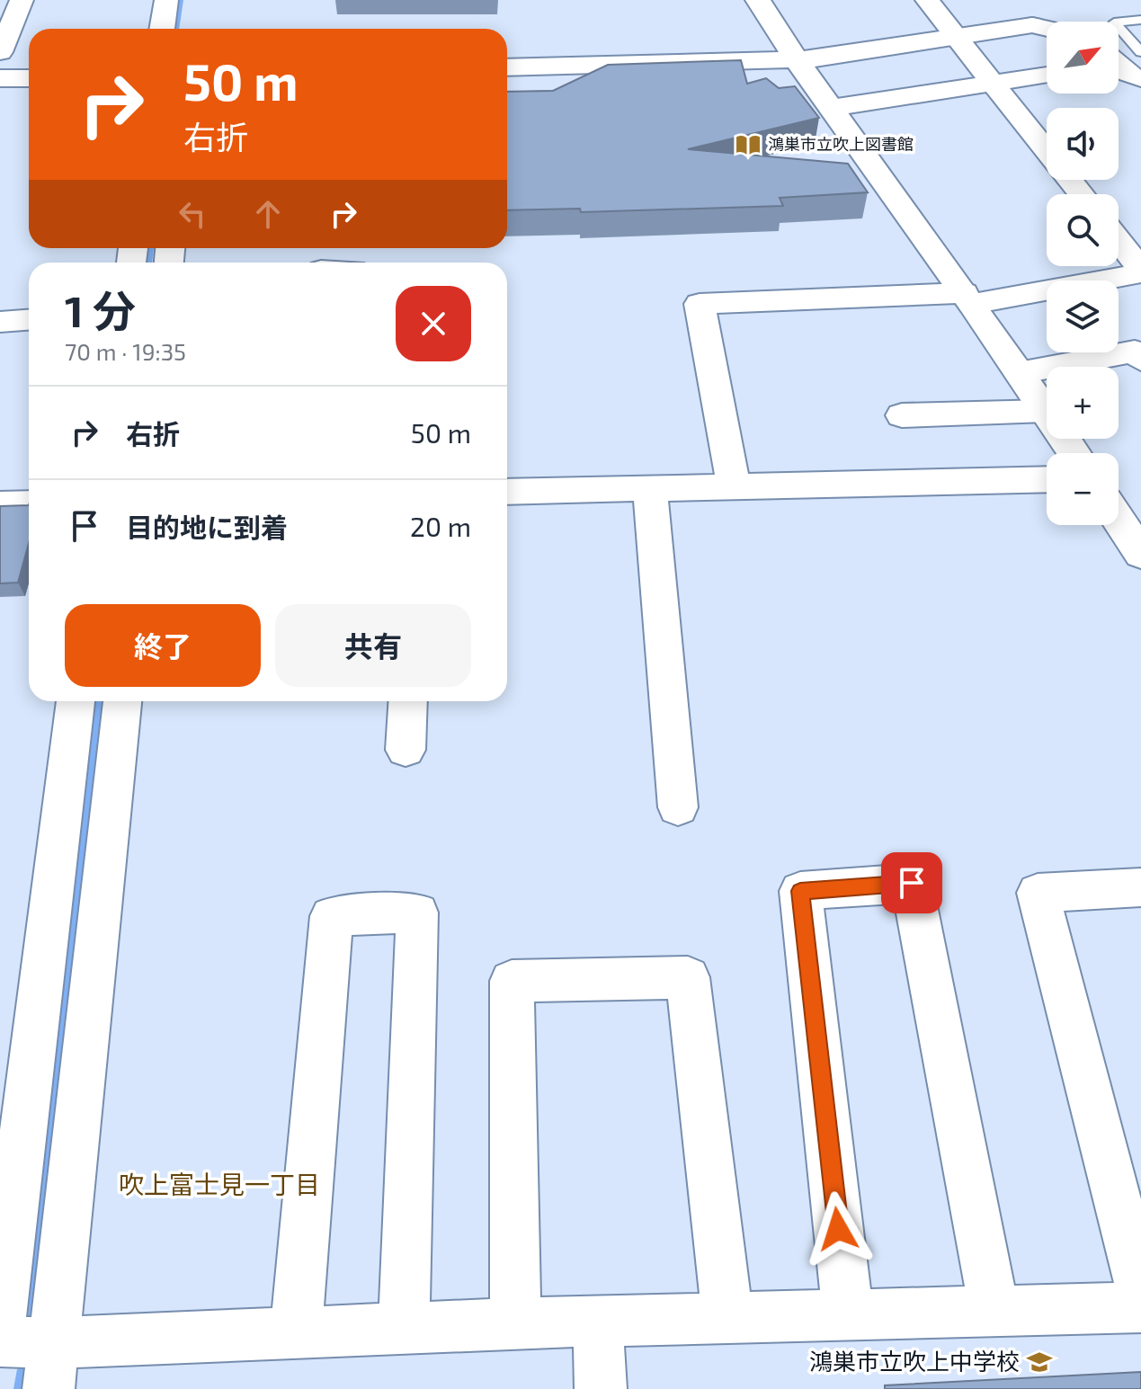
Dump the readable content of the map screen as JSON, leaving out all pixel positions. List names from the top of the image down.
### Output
{
  "districts": ["吹上富士見一丁目"],
  "places": {
    "library": ["鴻巣市立吹上図書館"],
    "school or university": ["鴻巣市立吹上中学校"]
  },
  "north": "top right",
  "page": {
    "map_buttons": ["+", "−"],
    "turn": ["50 m", "右折"],
    "heading": ["1 分", "70 m · 19:35"],
    "list": [
      {
        "name": "右折",
        "value": "50 m"
      },
      {
        "name": "目的地に到着",
        "value": "20 m"
      }
    ],
    "buttons": ["終了", "共有"]
  }
}
